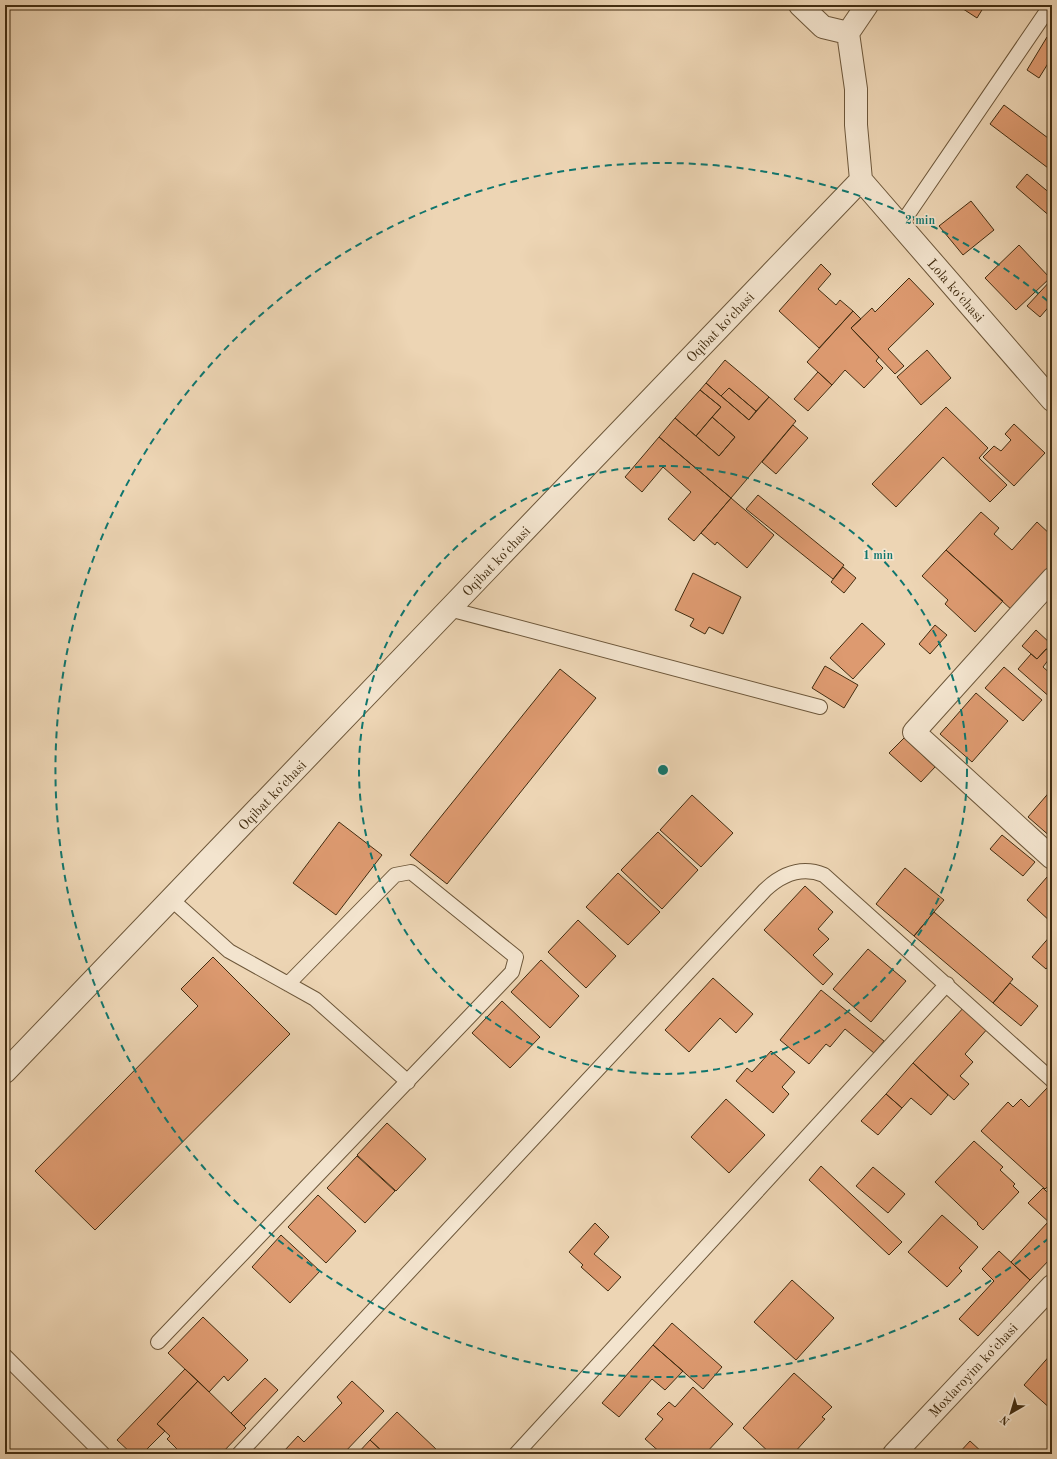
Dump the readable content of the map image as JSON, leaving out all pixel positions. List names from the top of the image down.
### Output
{
  "streets": {
    "street": ["Lola koʻchasi", "Oqibat koʻchasi", "Moxlaroyim koʻchasi"]
  },
  "crossings": [
    ["Lola koʻchasi", "Oqibat koʻchasi"]
  ],
  "north": "bottom left",
  "rings": ["2 min", "1 min"]
}
